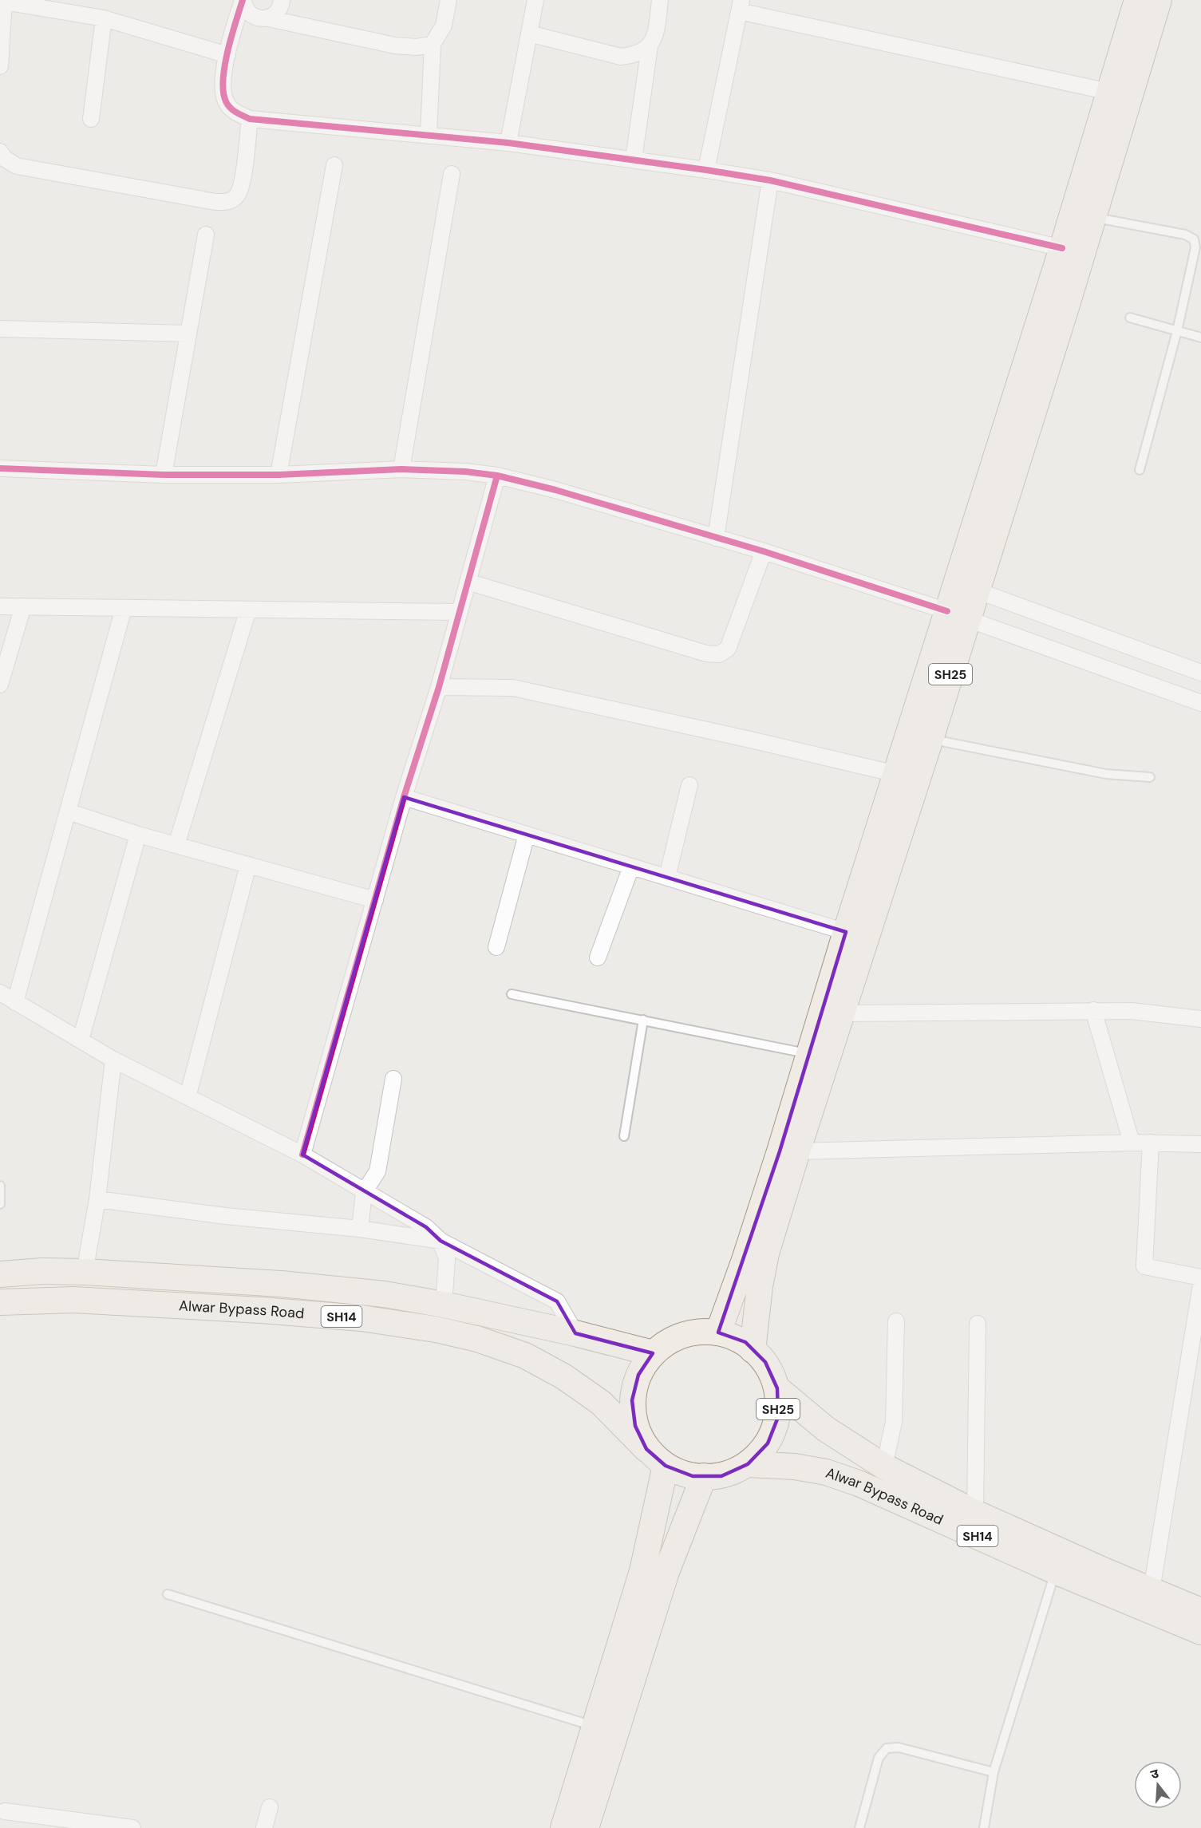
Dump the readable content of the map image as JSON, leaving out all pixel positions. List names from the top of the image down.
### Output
{
  "streets": {
    "main road": ["SH25", "Alwar Bypass Road", "SH14"]
  },
  "crossings": [
    ["SH25", "Alwar Bypass Road"]
  ],
  "north": "top"
}
